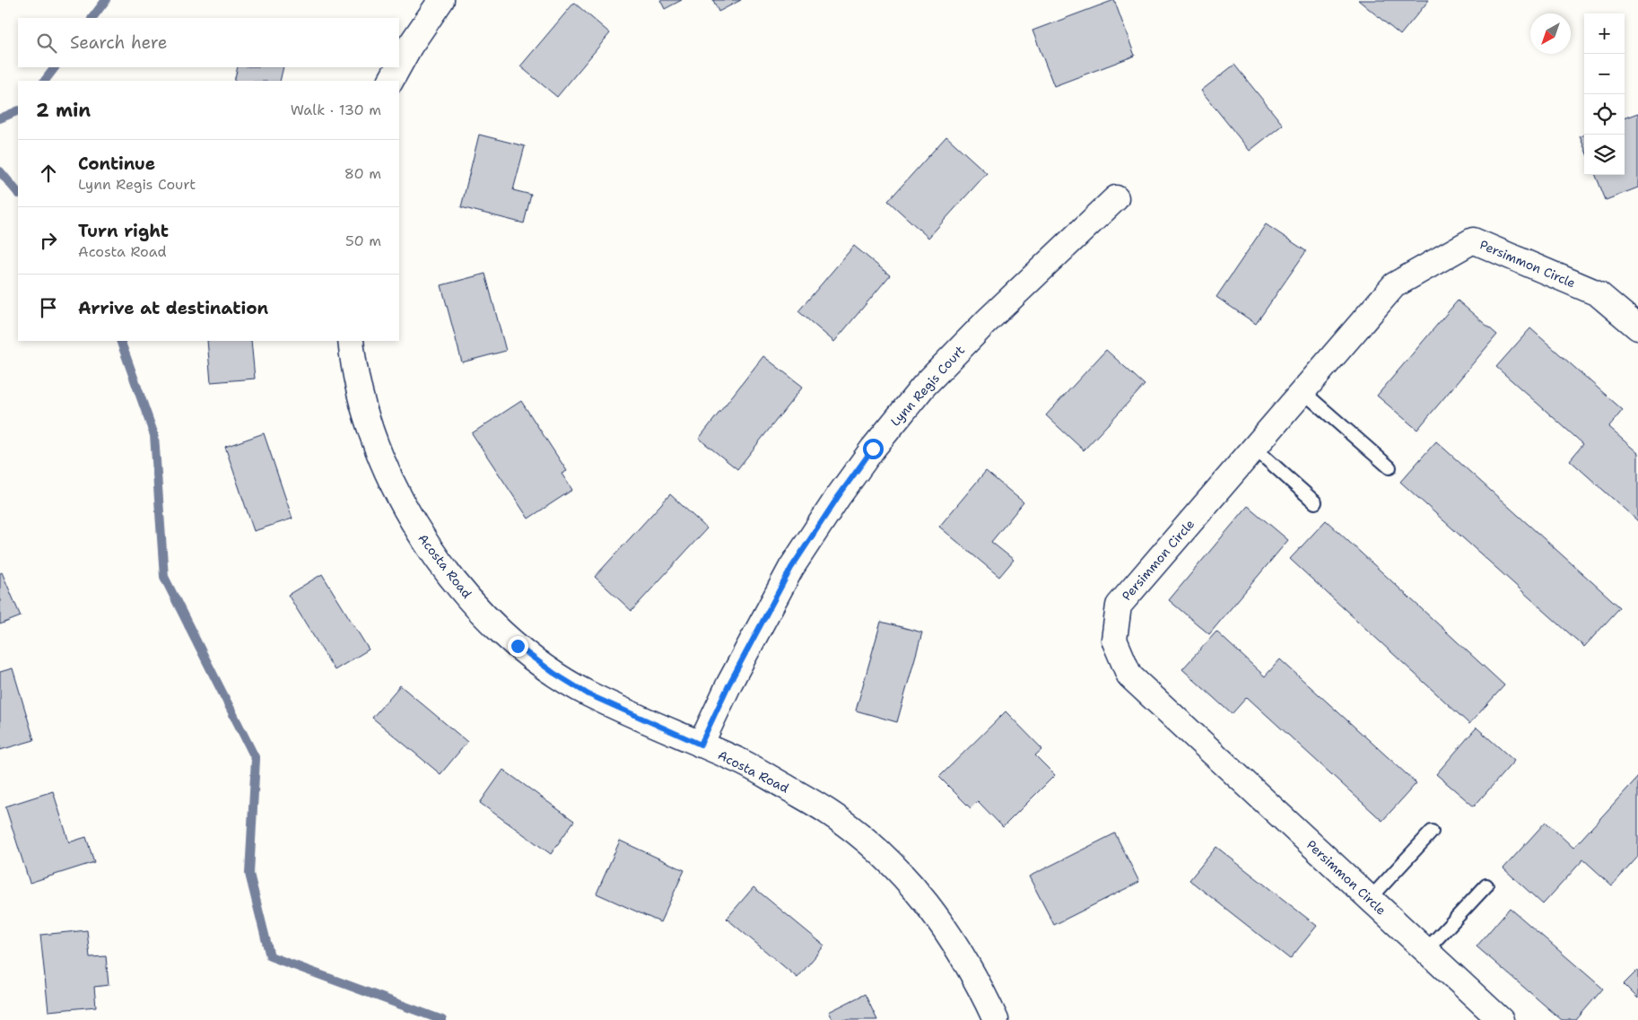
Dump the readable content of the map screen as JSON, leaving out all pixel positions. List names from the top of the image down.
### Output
{
  "streets": {
    "street": ["Persimmon Circle", "Lynn Regis Court", "Acosta Road"]
  },
  "crossings": [
    ["Lynn Regis Court", "Acosta Road"]
  ],
  "north": "bottom left",
  "page": {
    "map_buttons": ["+", "−"],
    "search": "Search here",
    "heading": ["2 min", "Walk · 130 m"],
    "list": [
      ["Continue", "Lynn Regis Court", "80 m"],
      ["Turn right", "Acosta Road", "50 m"],
      "Arrive at destination"
    ]
  }
}
